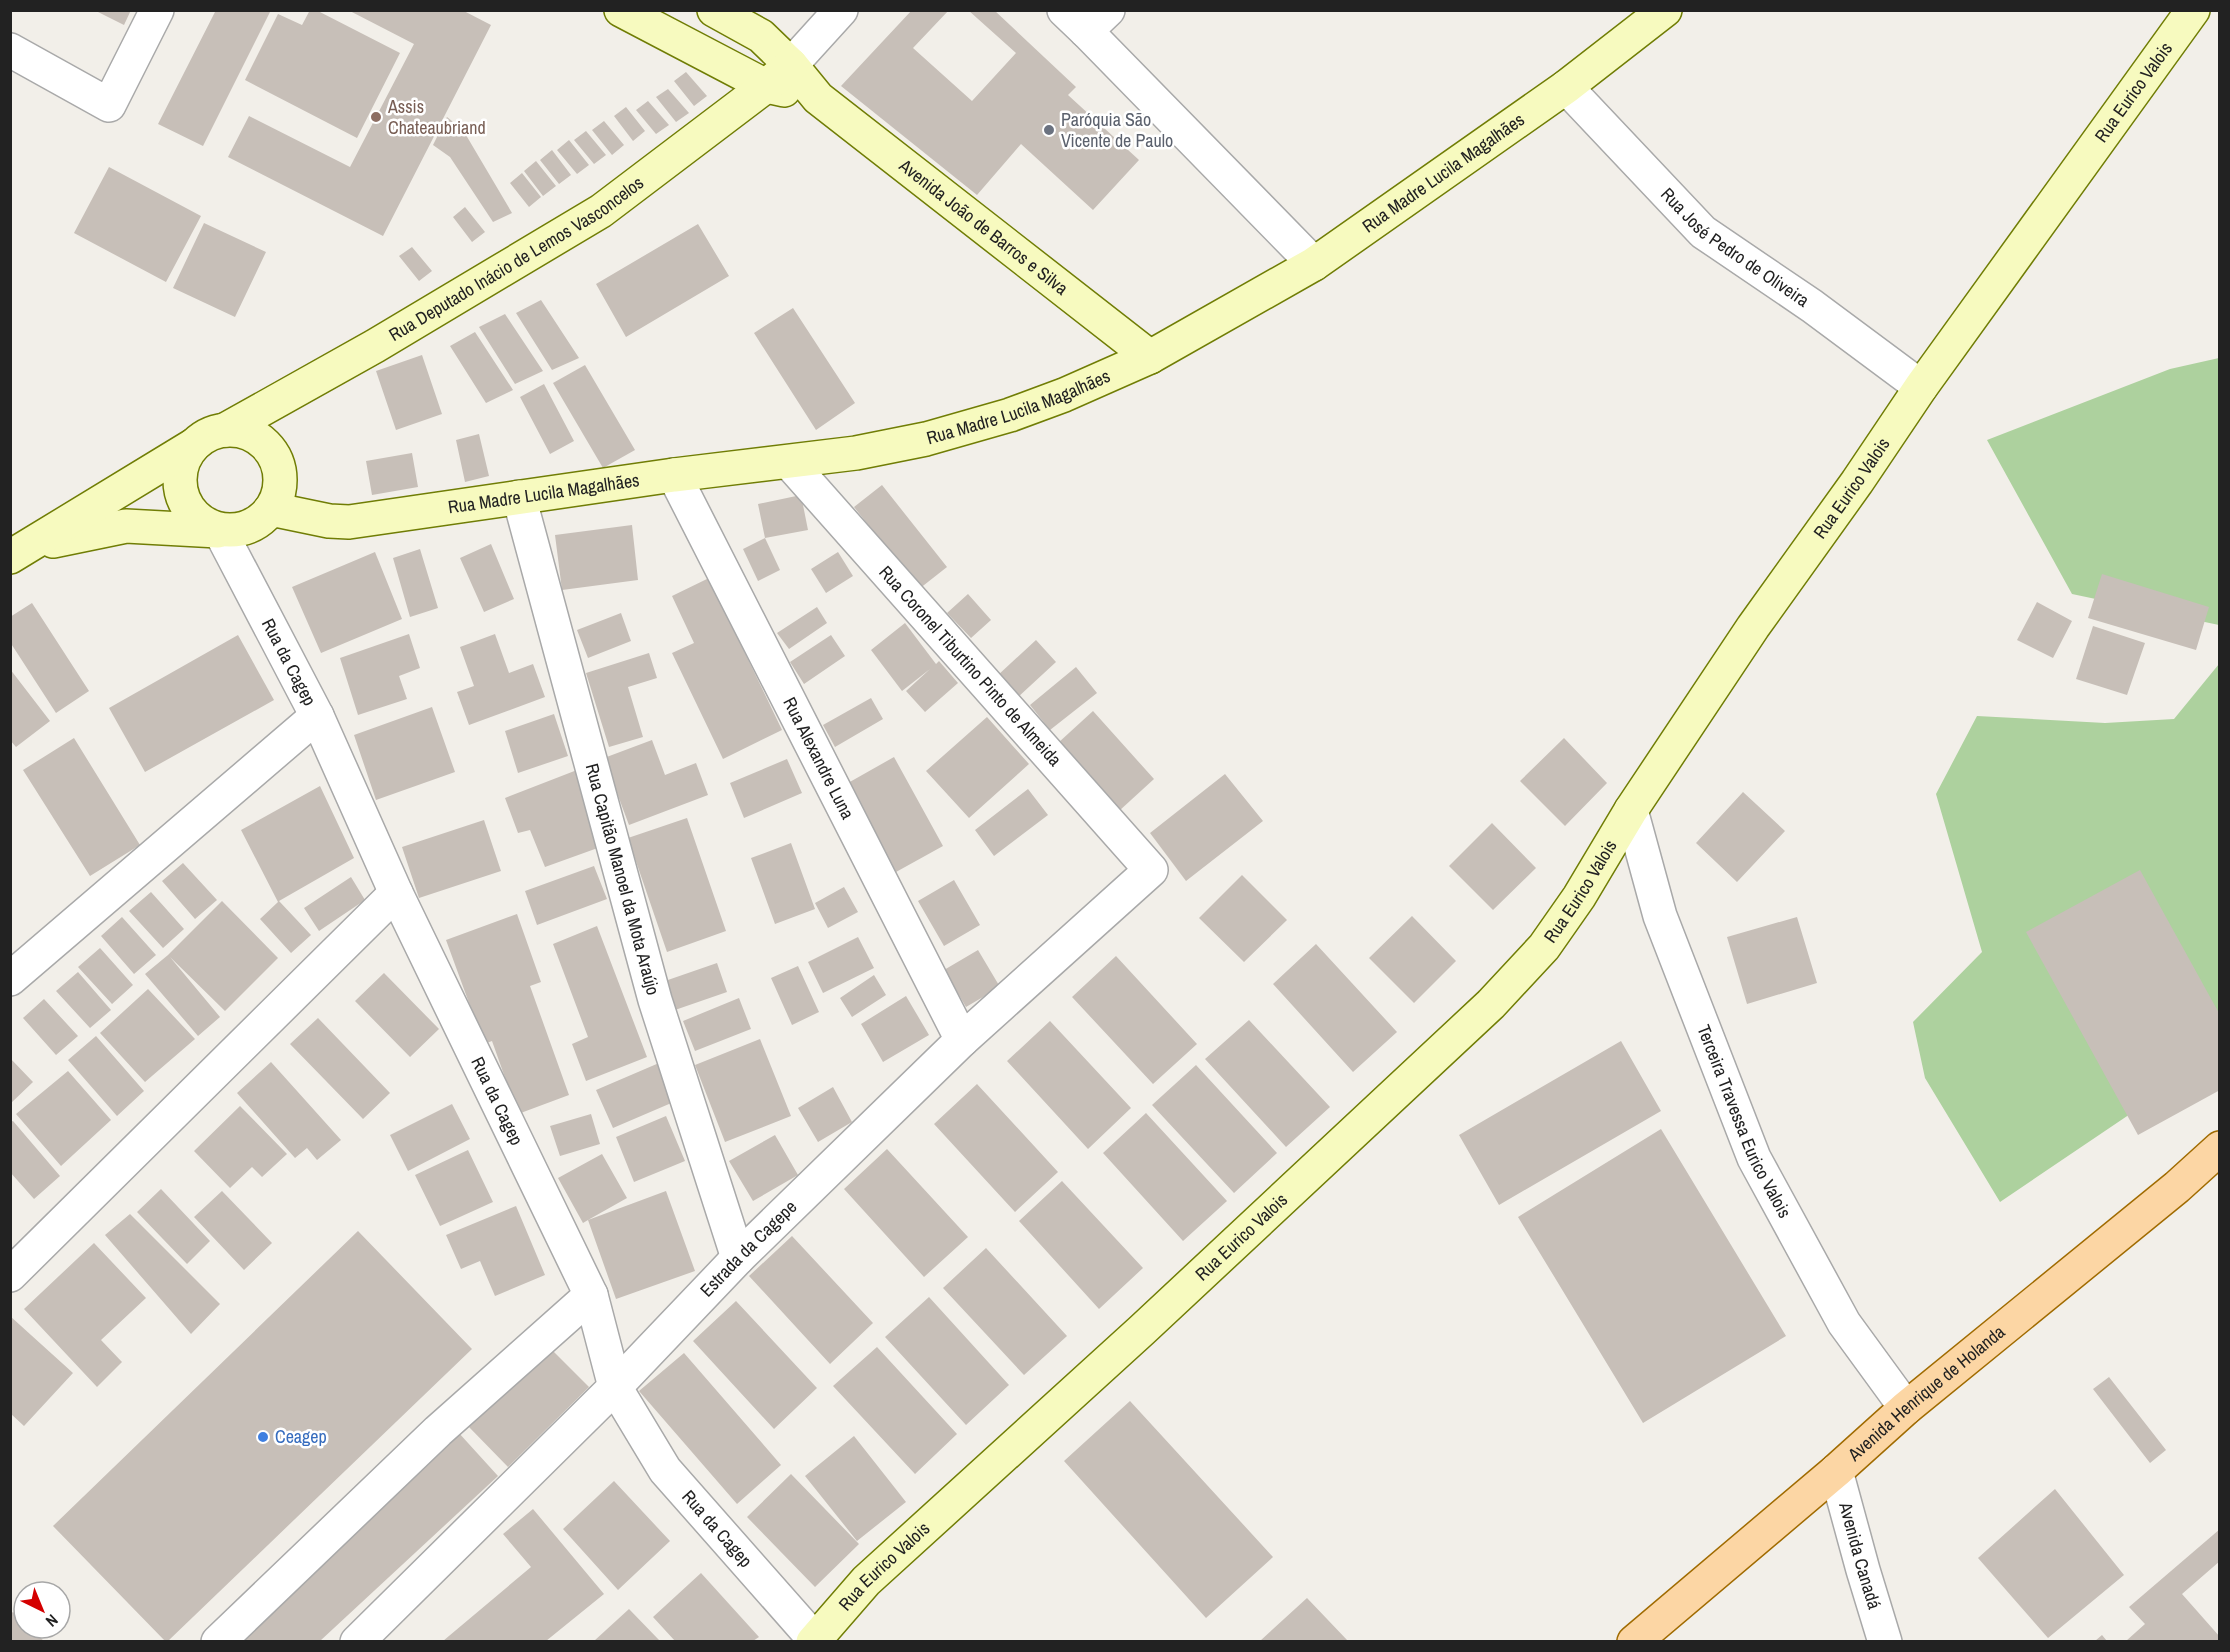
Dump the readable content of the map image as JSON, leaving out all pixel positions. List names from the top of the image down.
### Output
{
  "streets": {
    "main road": [
      "Rua Eurico Valois",
      "Rua Madre Lucila Magalhães",
      "Avenida João de Barros e Silva",
      "Rua Deputado Inácio de Lemos Vasconcelos",
      "Avenida Henrique de Holanda"
    ],
    "street": [
      "Rua José Pedro de Oliveira",
      "Rua da Cagep",
      "Rua Coronel Tiburtino Pinto de Almeida",
      "Rua Alexandre Luna",
      "Rua Capitão Manoel da Mota Araújo",
      "Terceira Travessa Eurico Valois",
      "Estrada da Cagepe",
      "Avenida Canadá"
    ]
  },
  "crossings": [
    ["Rua Eurico Valois", "Rua José Pedro de Oliveira"],
    ["Rua Eurico Valois", "Rua da Cagep"],
    ["Rua Eurico Valois", "Terceira Travessa Eurico Valois"],
    ["Rua Madre Lucila Magalhães", "Avenida João de Barros e Silva"],
    ["Rua Madre Lucila Magalhães", "Rua José Pedro de Oliveira"],
    ["Rua Madre Lucila Magalhães", "Rua Deputado Inácio de Lemos Vasconcelos"],
    ["Rua Madre Lucila Magalhães", "Rua da Cagep"],
    ["Rua Madre Lucila Magalhães", "Rua Coronel Tiburtino Pinto de Almeida"],
    ["Rua Madre Lucila Magalhães", "Rua Alexandre Luna"],
    ["Rua Madre Lucila Magalhães", "Rua Capitão Manoel da Mota Araújo"],
    ["Avenida João de Barros e Silva", "Rua Deputado Inácio de Lemos Vasconcelos"],
    ["Rua Deputado Inácio de Lemos Vasconcelos", "Rua da Cagep"],
    ["Rua da Cagep", "Estrada da Cagepe"],
    ["Rua Coronel Tiburtino Pinto de Almeida", "Estrada da Cagepe"],
    ["Rua Alexandre Luna", "Estrada da Cagepe"],
    ["Rua Capitão Manoel da Mota Araújo", "Estrada da Cagepe"],
    ["Terceira Travessa Eurico Valois", "Avenida Henrique de Holanda"],
    ["Avenida Henrique de Holanda", "Avenida Canadá"]
  ],
  "places": ["Assis Chateaubriand", "Paróquia São Vicente de Paulo", "Ceagep"],
  "north": "bottom right"
}
